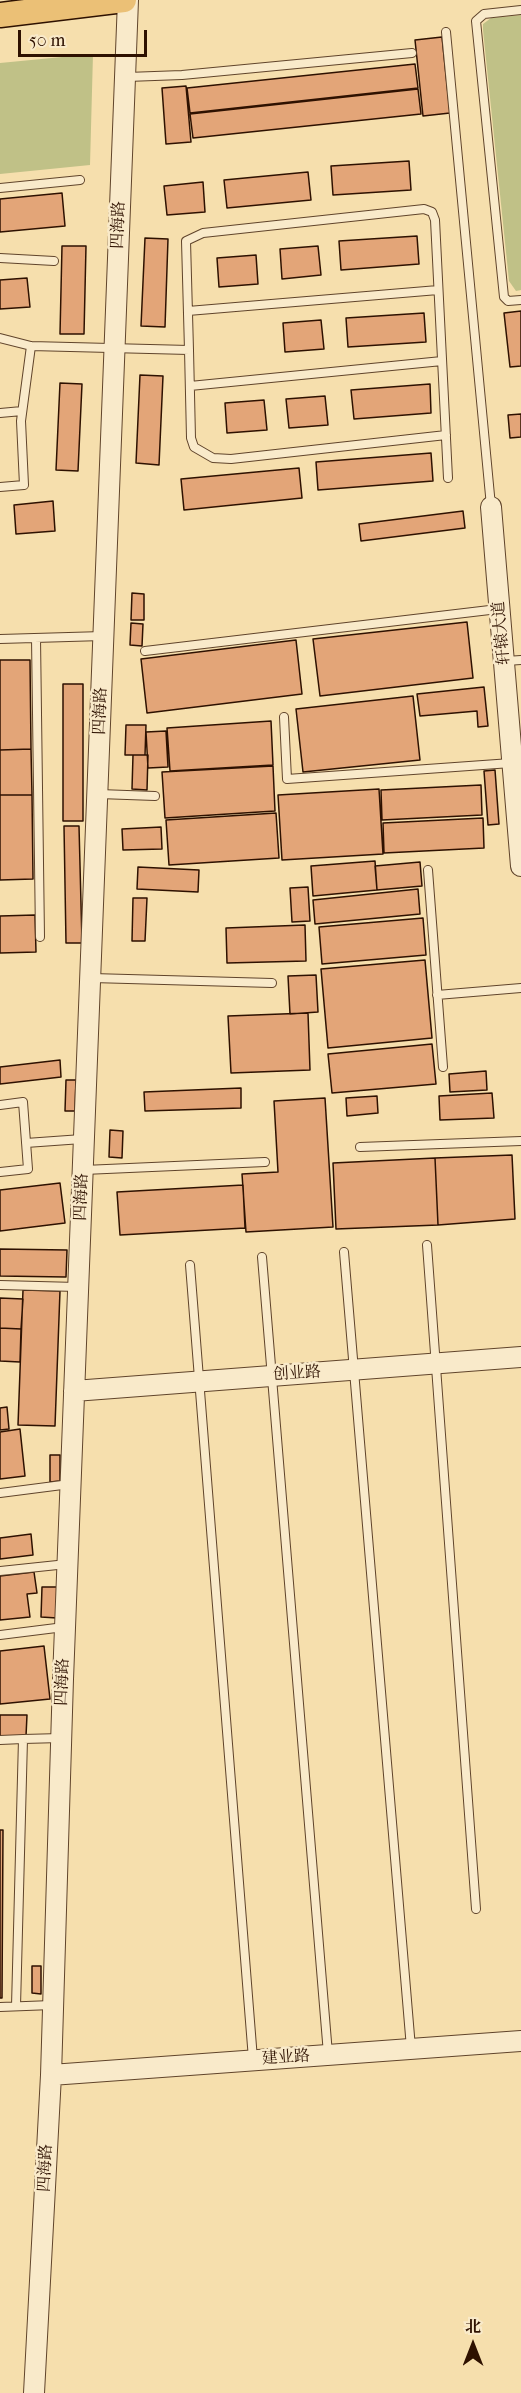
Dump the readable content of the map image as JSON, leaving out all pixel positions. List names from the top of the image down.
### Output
{
  "streets": {
    "street": [
      "四海路",
      "轩辕大道",
      "创业路",
      "建业路"
    ]
  },
  "crossings": [
    ["四海路", "创业路"],
    ["四海路", "建业路"]
  ],
  "scale_bar": "50 m",
  "north": "top"
}
